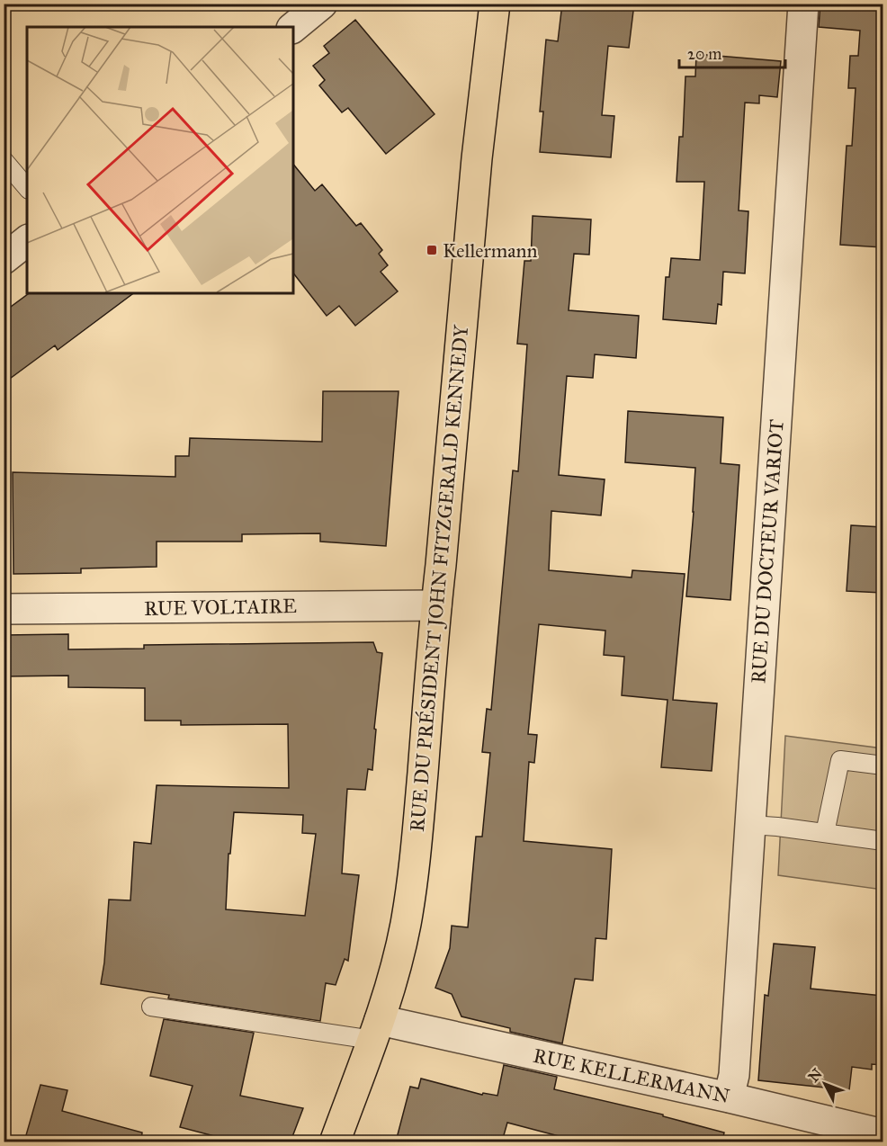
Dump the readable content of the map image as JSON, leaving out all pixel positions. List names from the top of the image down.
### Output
{
  "streets": {
    "main road": ["RUE DU PRÉSIDENT JOHN FITZGERALD KENNEDY"],
    "street": ["RUE DU DOCTEUR VARIOT", "RUE VOLTAIRE", "RUE KELLERMANN"]
  },
  "crossings": [
    ["RUE DU DOCTEUR VARIOT", "RUE KELLERMANN"],
    ["RUE DU PRÉSIDENT JOHN FITZGERALD KENNEDY", "RUE VOLTAIRE"],
    ["RUE DU PRÉSIDENT JOHN FITZGERALD KENNEDY", "RUE KELLERMANN"]
  ],
  "places": {
    "transit": ["Kellermann"]
  },
  "scale_bar": "20 m",
  "north": "top left"
}
